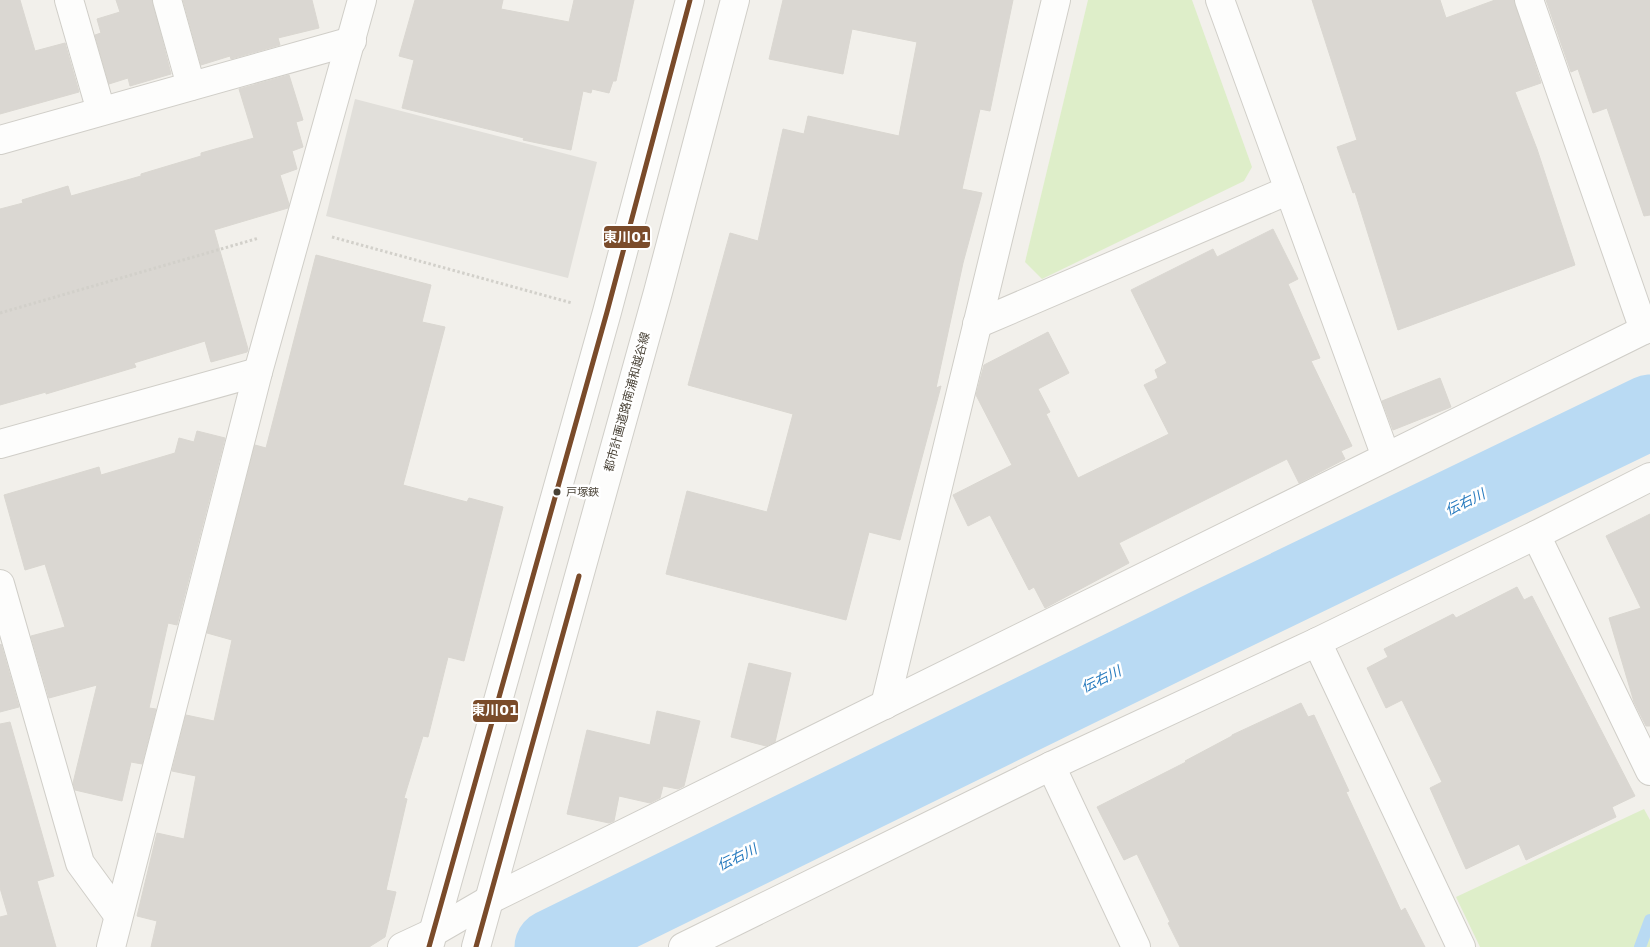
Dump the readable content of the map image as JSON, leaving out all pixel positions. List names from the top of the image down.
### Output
{
  "streets": {
    "street": ["都市計画道路南浦和越谷線"]
  },
  "water": ["伝右川"],
  "places": ["戸塚鋏"],
  "lines": ["transit line 東川01"]
}
